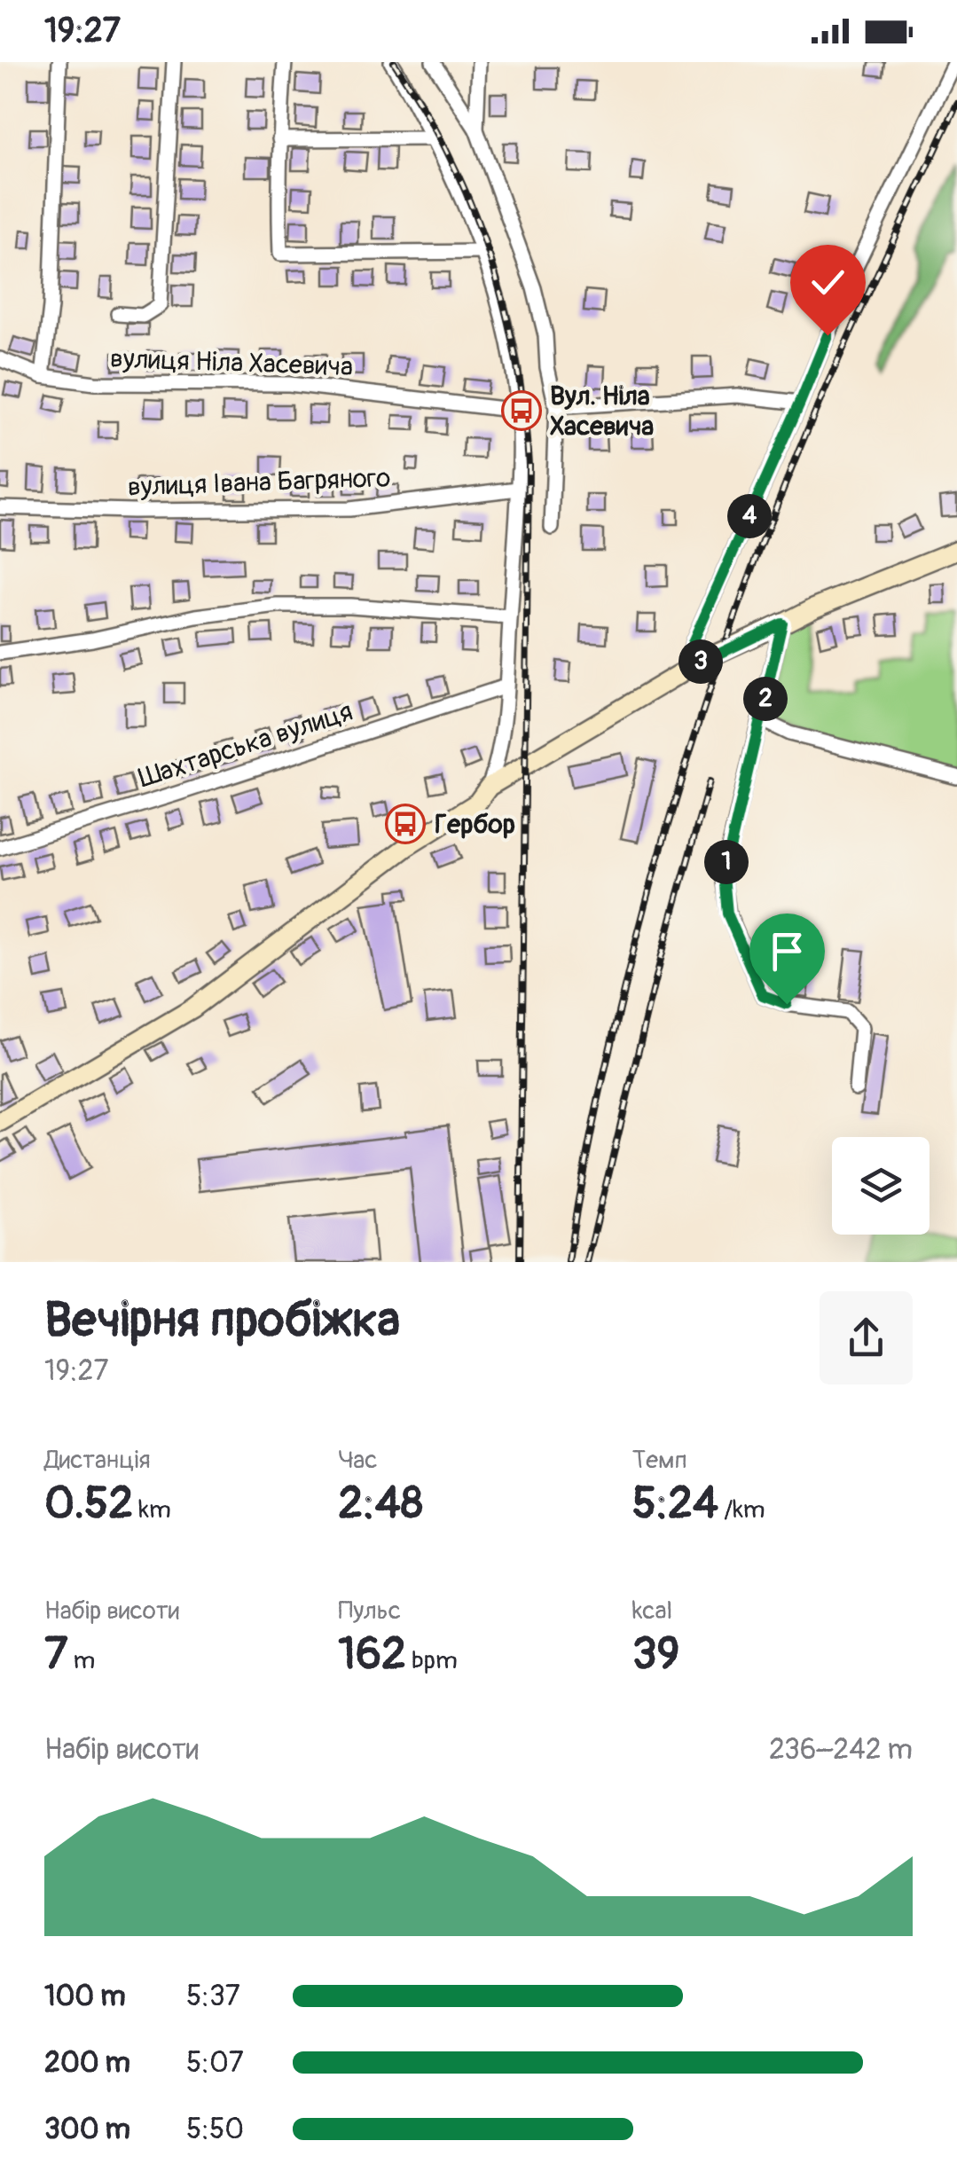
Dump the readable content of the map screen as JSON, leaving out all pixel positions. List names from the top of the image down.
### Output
{
  "streets": {
    "street": ["вулиця Ніла Хасевича", "вулиця Івана Багряного", "Шахтарська вулиця"]
  },
  "places": {
    "bus stop": ["Вул. Ніла Хасевича", "Гербор"]
  },
  "page": {
    "status": "19:27",
    "pins": [
      "4",
      "3",
      "2",
      "1"
    ],
    "heading": ["Вечірня пробіжка", "19:27"],
    "stats": [
      ["Дистанція", "0.52 km"],
      ["Час", "2:48"],
      ["Темп", "5:24 /km"],
      ["Набір висоти", "7 m"],
      ["Пульс", "162 bpm"],
      ["kcal", "39"]
    ],
    "chart": ["Набір висоти", "236–242 m"],
    "list": [
      {
        "name": "100 m",
        "note": "5:37"
      },
      {
        "name": "200 m",
        "note": "5:07"
      },
      {
        "name": "300 m",
        "note": "5:50"
      }
    ]
  }
}
